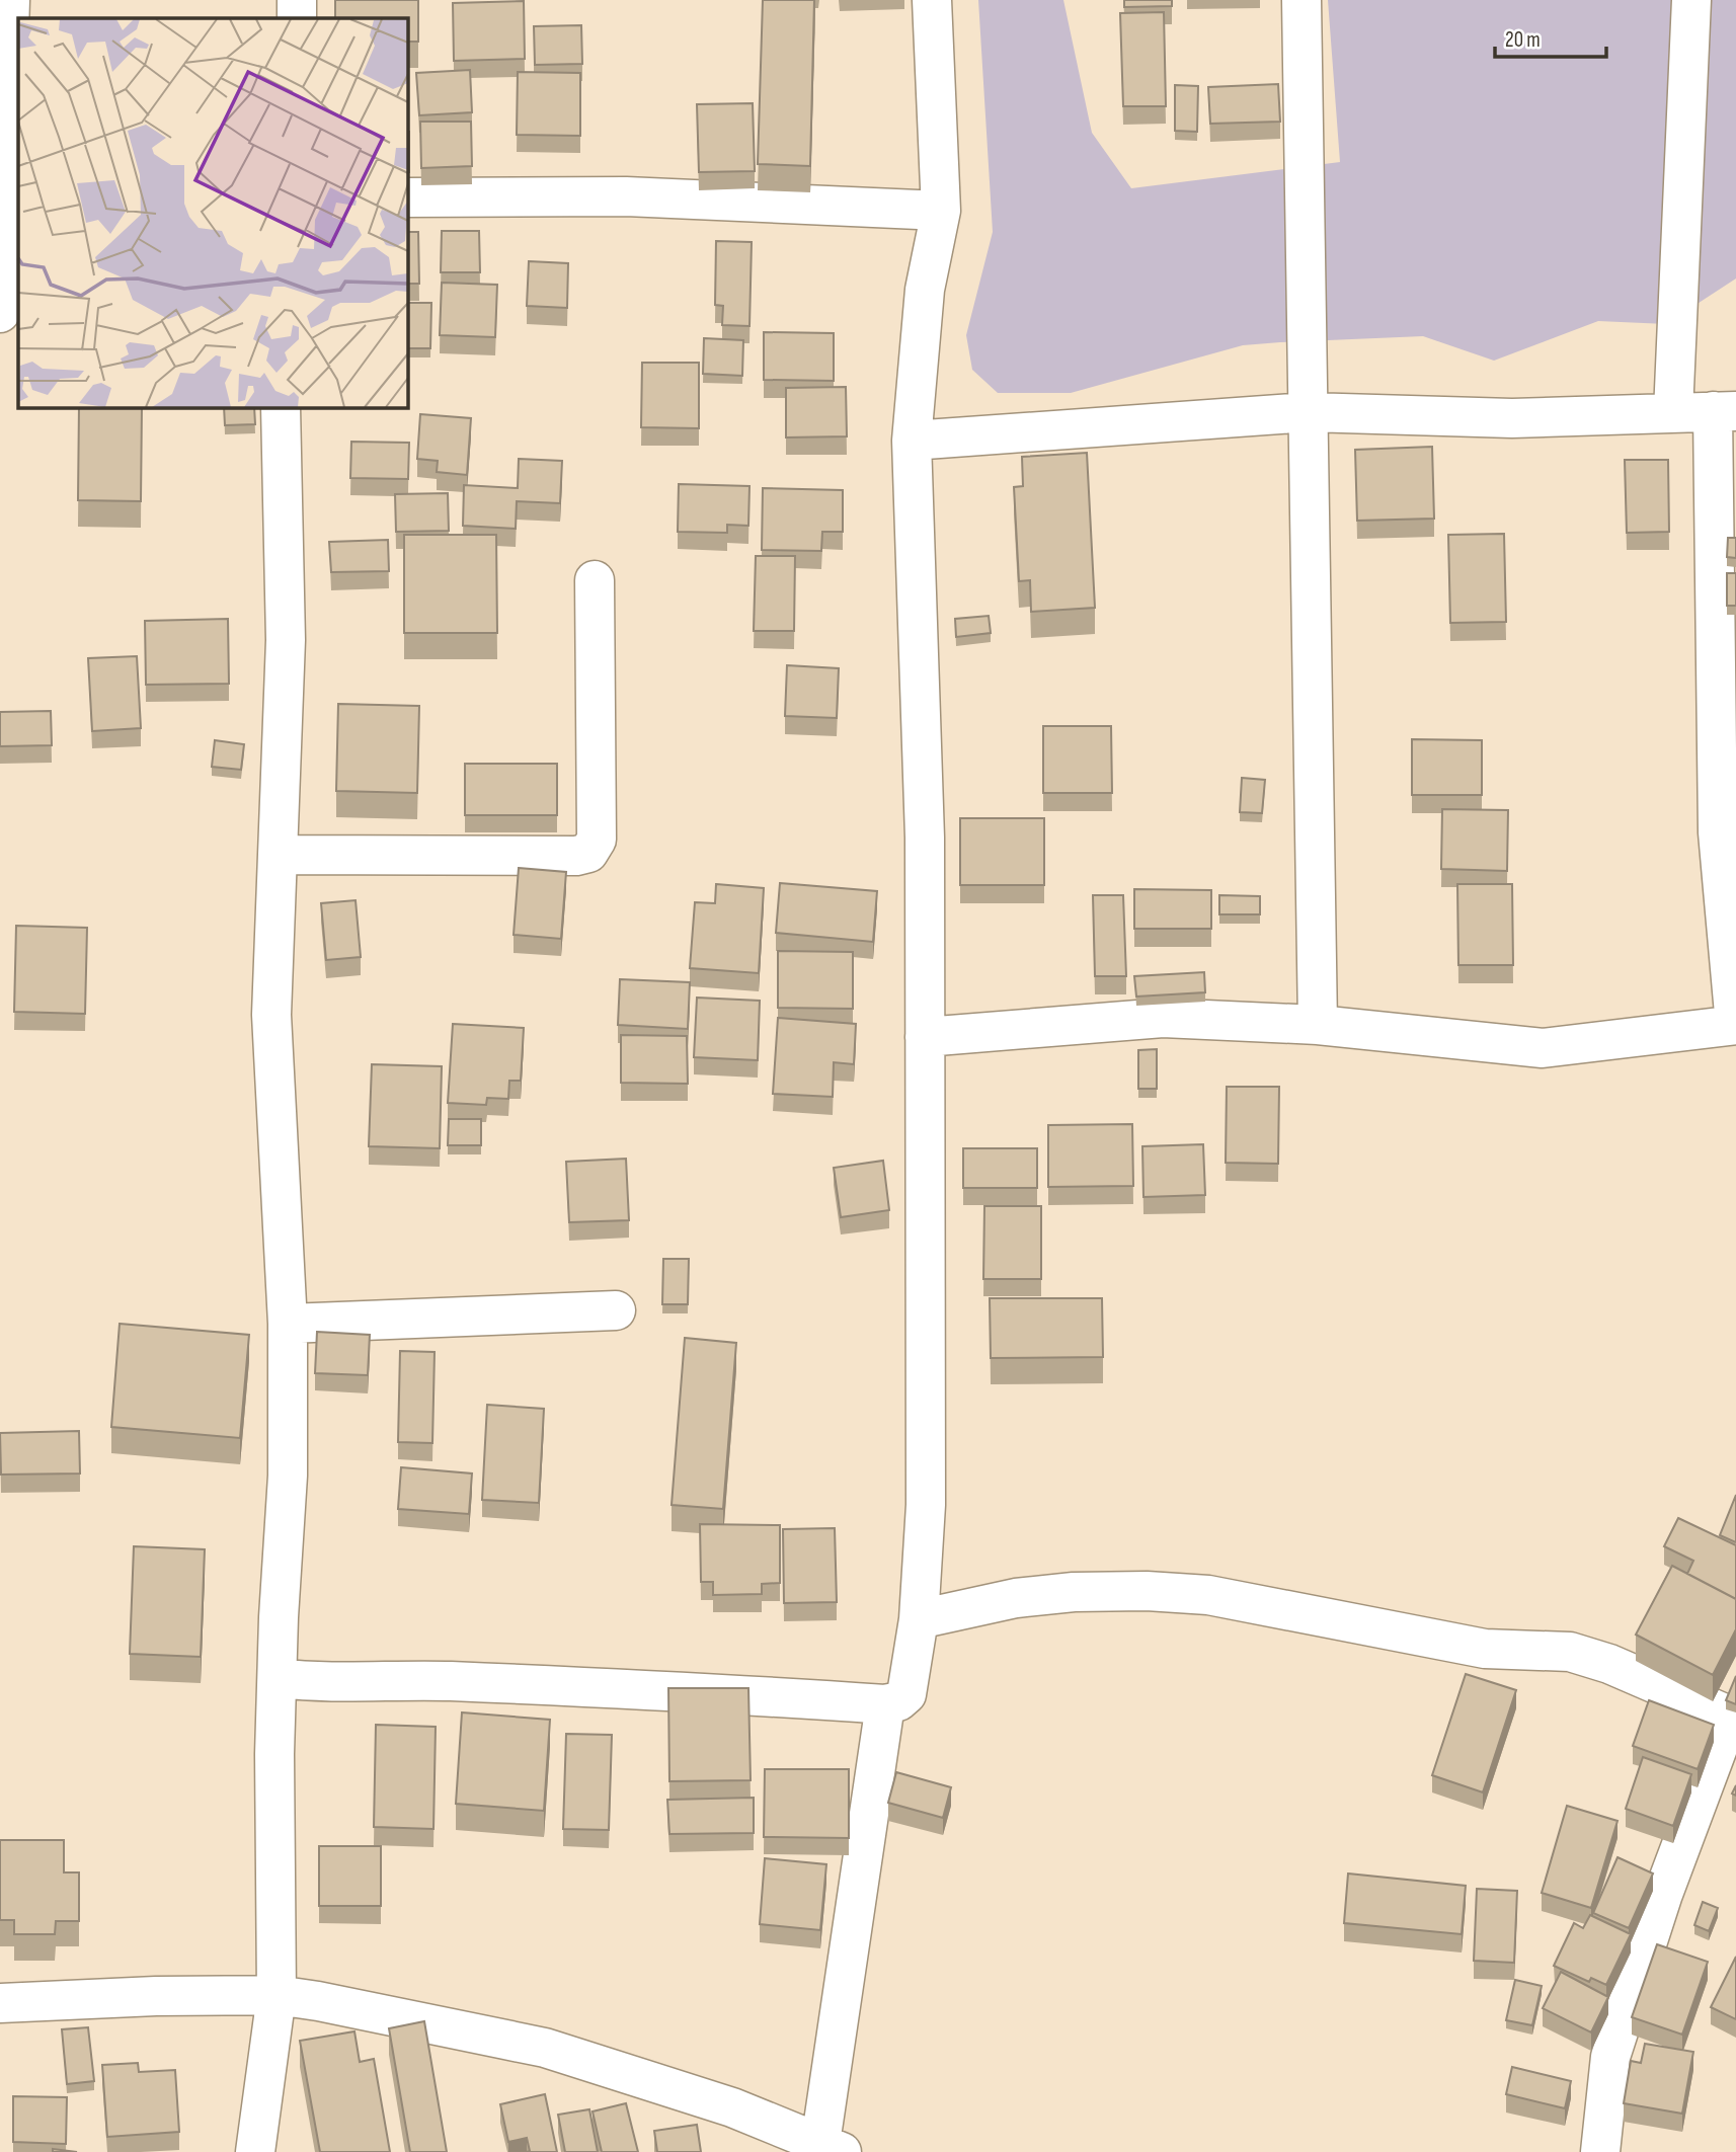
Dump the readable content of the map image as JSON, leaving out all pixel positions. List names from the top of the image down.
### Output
{
  "scale_bar": "20 m"
}
